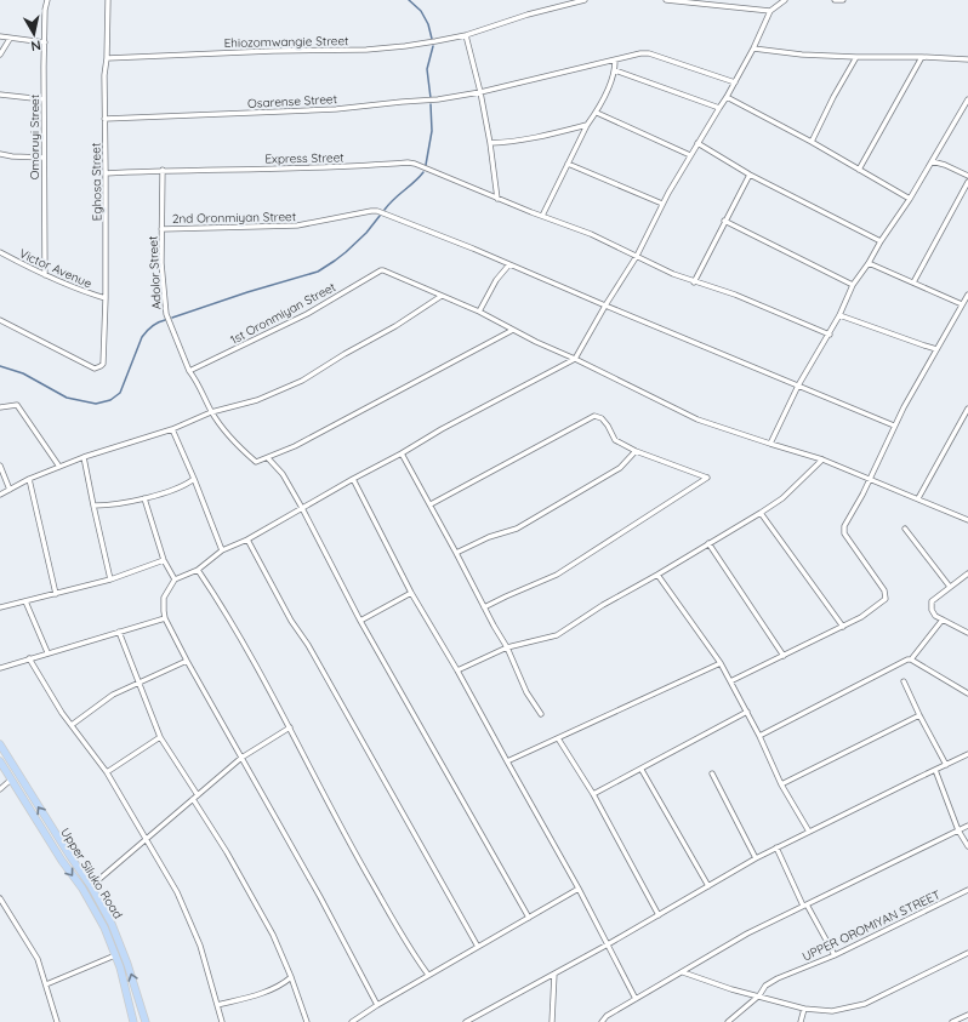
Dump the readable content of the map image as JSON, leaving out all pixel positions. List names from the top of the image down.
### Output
{
  "streets": {
    "main road": ["Upper Siluko Road"],
    "street": [
      "Ehiozomwangie Street",
      "Osarense Street",
      "Omoruyi Street",
      "Express Street",
      "Eghosa Street",
      "2nd Oronmiyan Street",
      "Victor Avenue",
      "Adolor Street",
      "1st Oronmiyan Street",
      "UPPER OROMIYAN STREET"
    ]
  },
  "crossings": [
    ["Ehiozomwangie Street", "Eghosa Street"],
    ["Osarense Street", "Eghosa Street"],
    ["Omoruyi Street", "Victor Avenue"],
    ["Express Street", "Eghosa Street"],
    ["Express Street", "Adolor Street"],
    ["Eghosa Street", "Victor Avenue"],
    ["2nd Oronmiyan Street", "Adolor Street"],
    ["Adolor Street", "1st Oronmiyan Street"]
  ],
  "north": "bottom"
}
